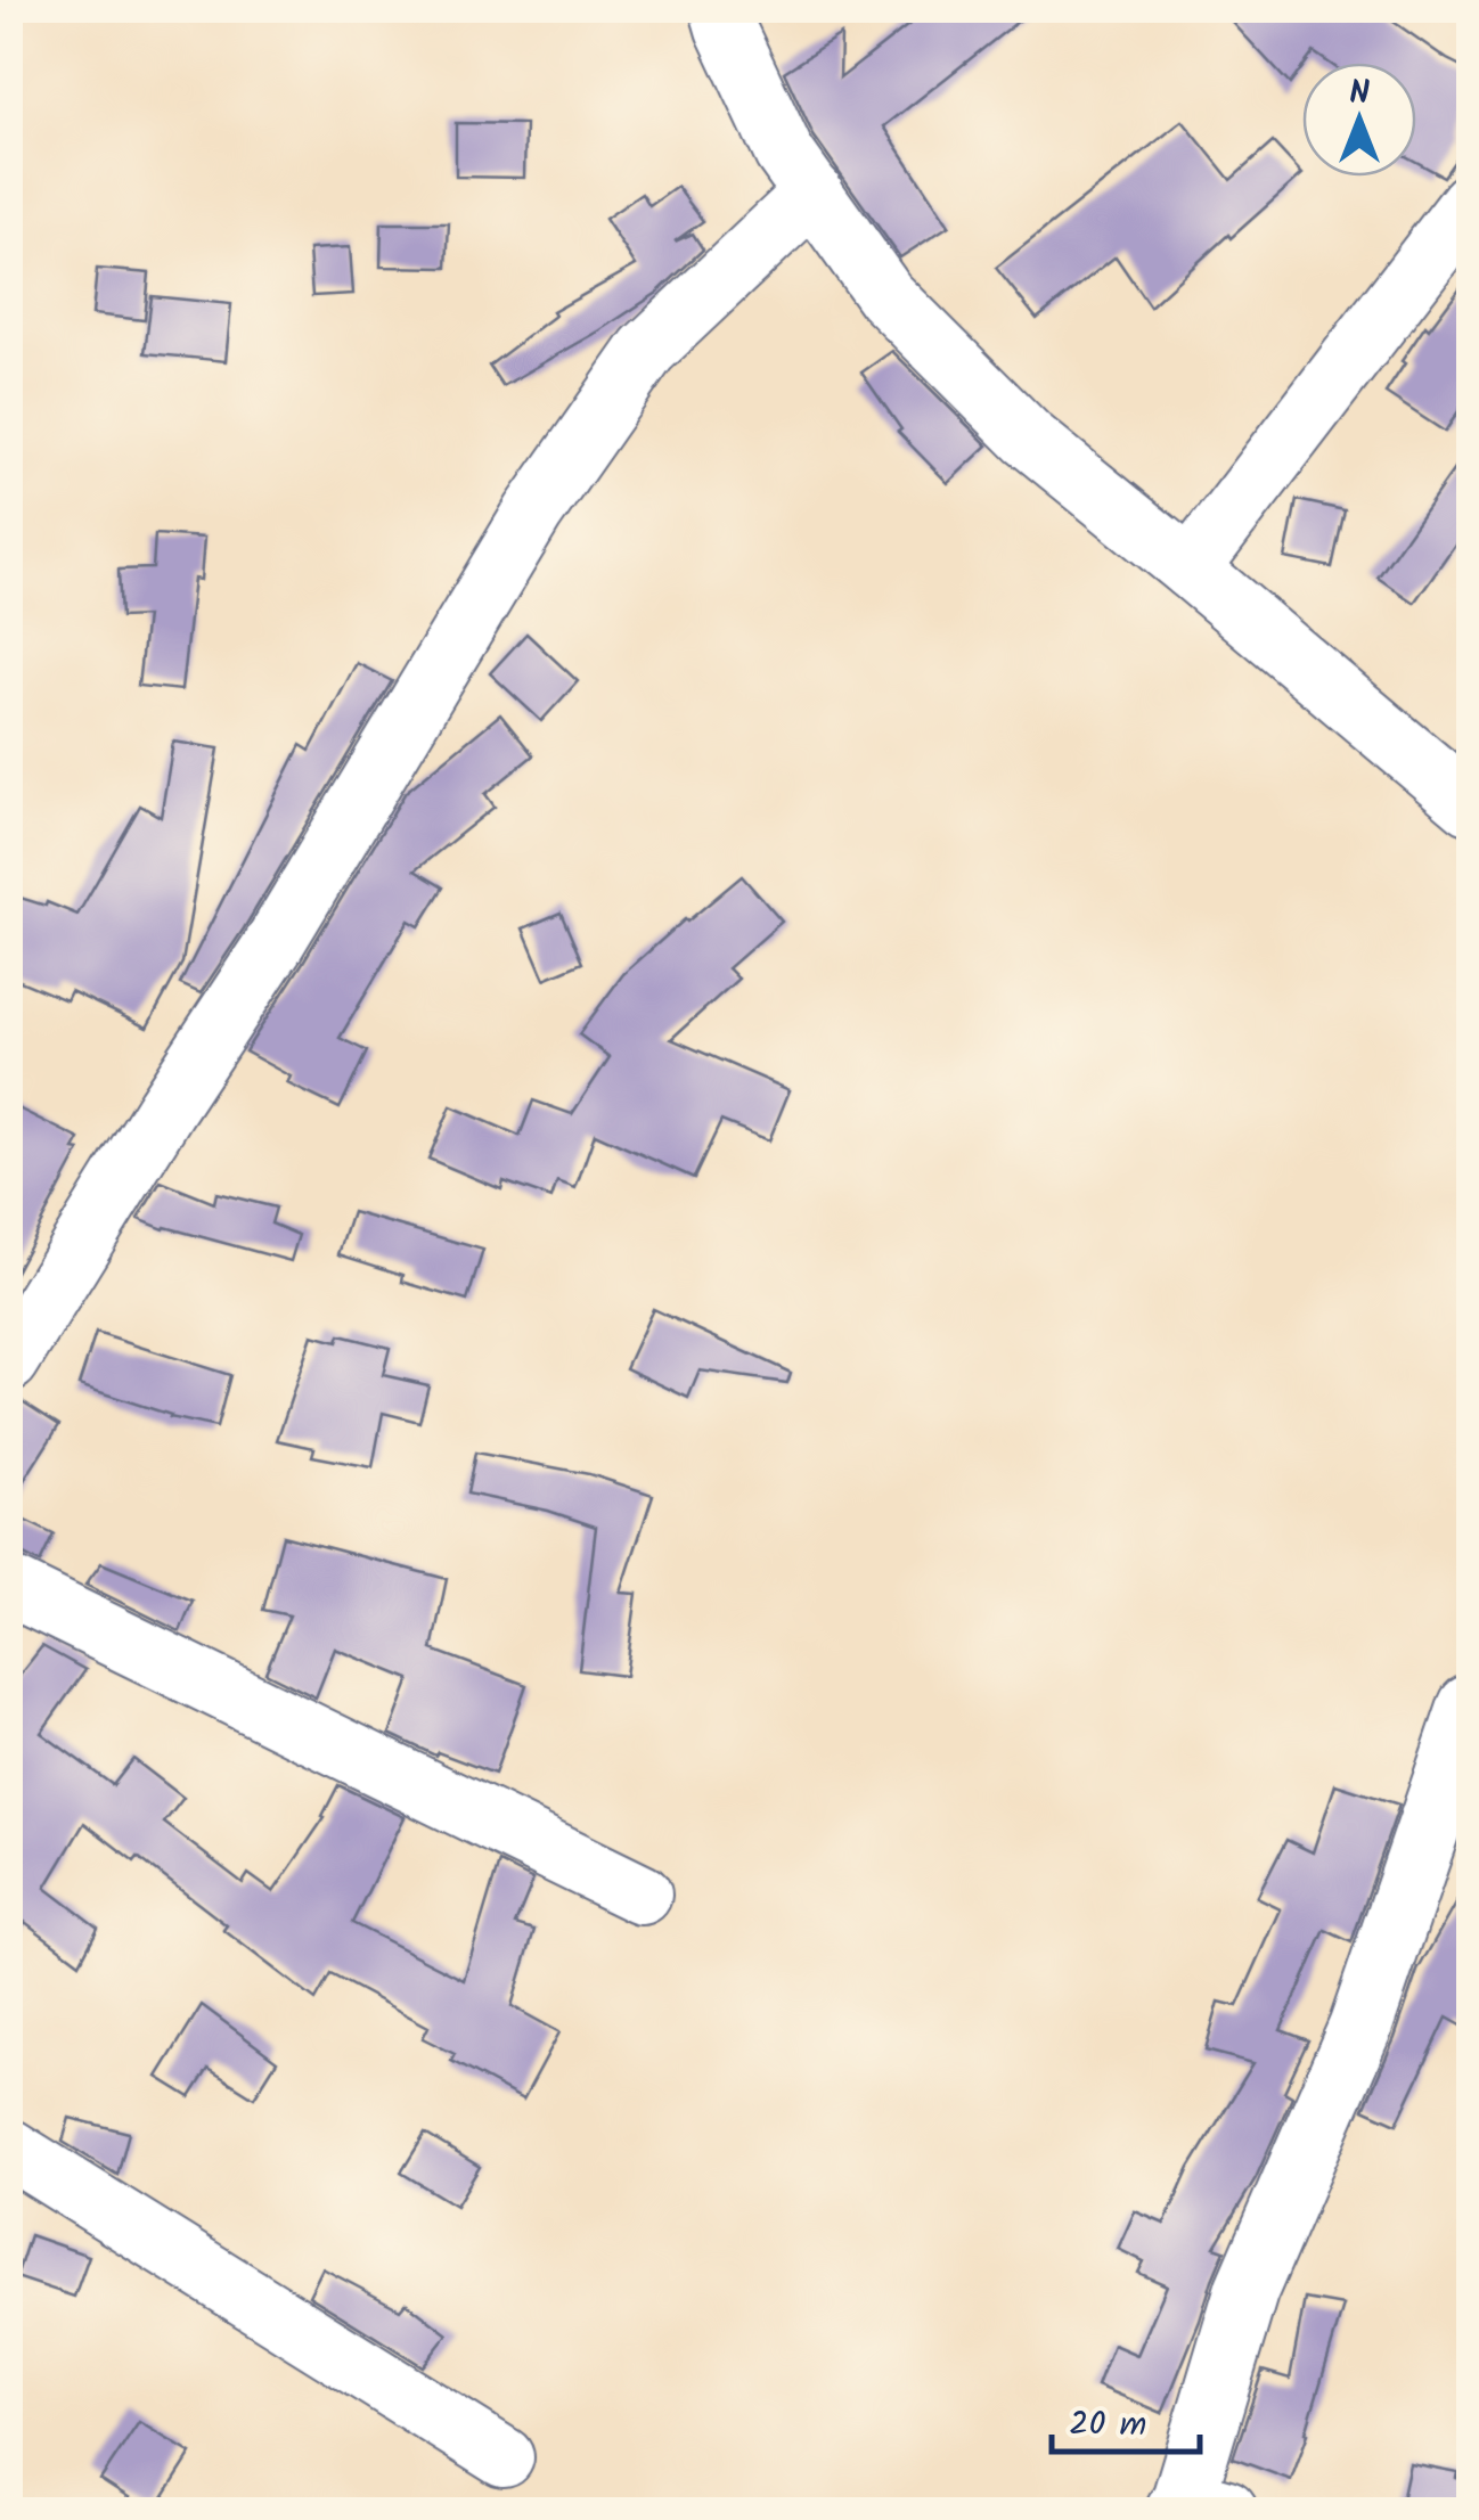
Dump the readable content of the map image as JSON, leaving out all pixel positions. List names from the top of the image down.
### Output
{
  "scale_bar": "20 m",
  "north": "top"
}
